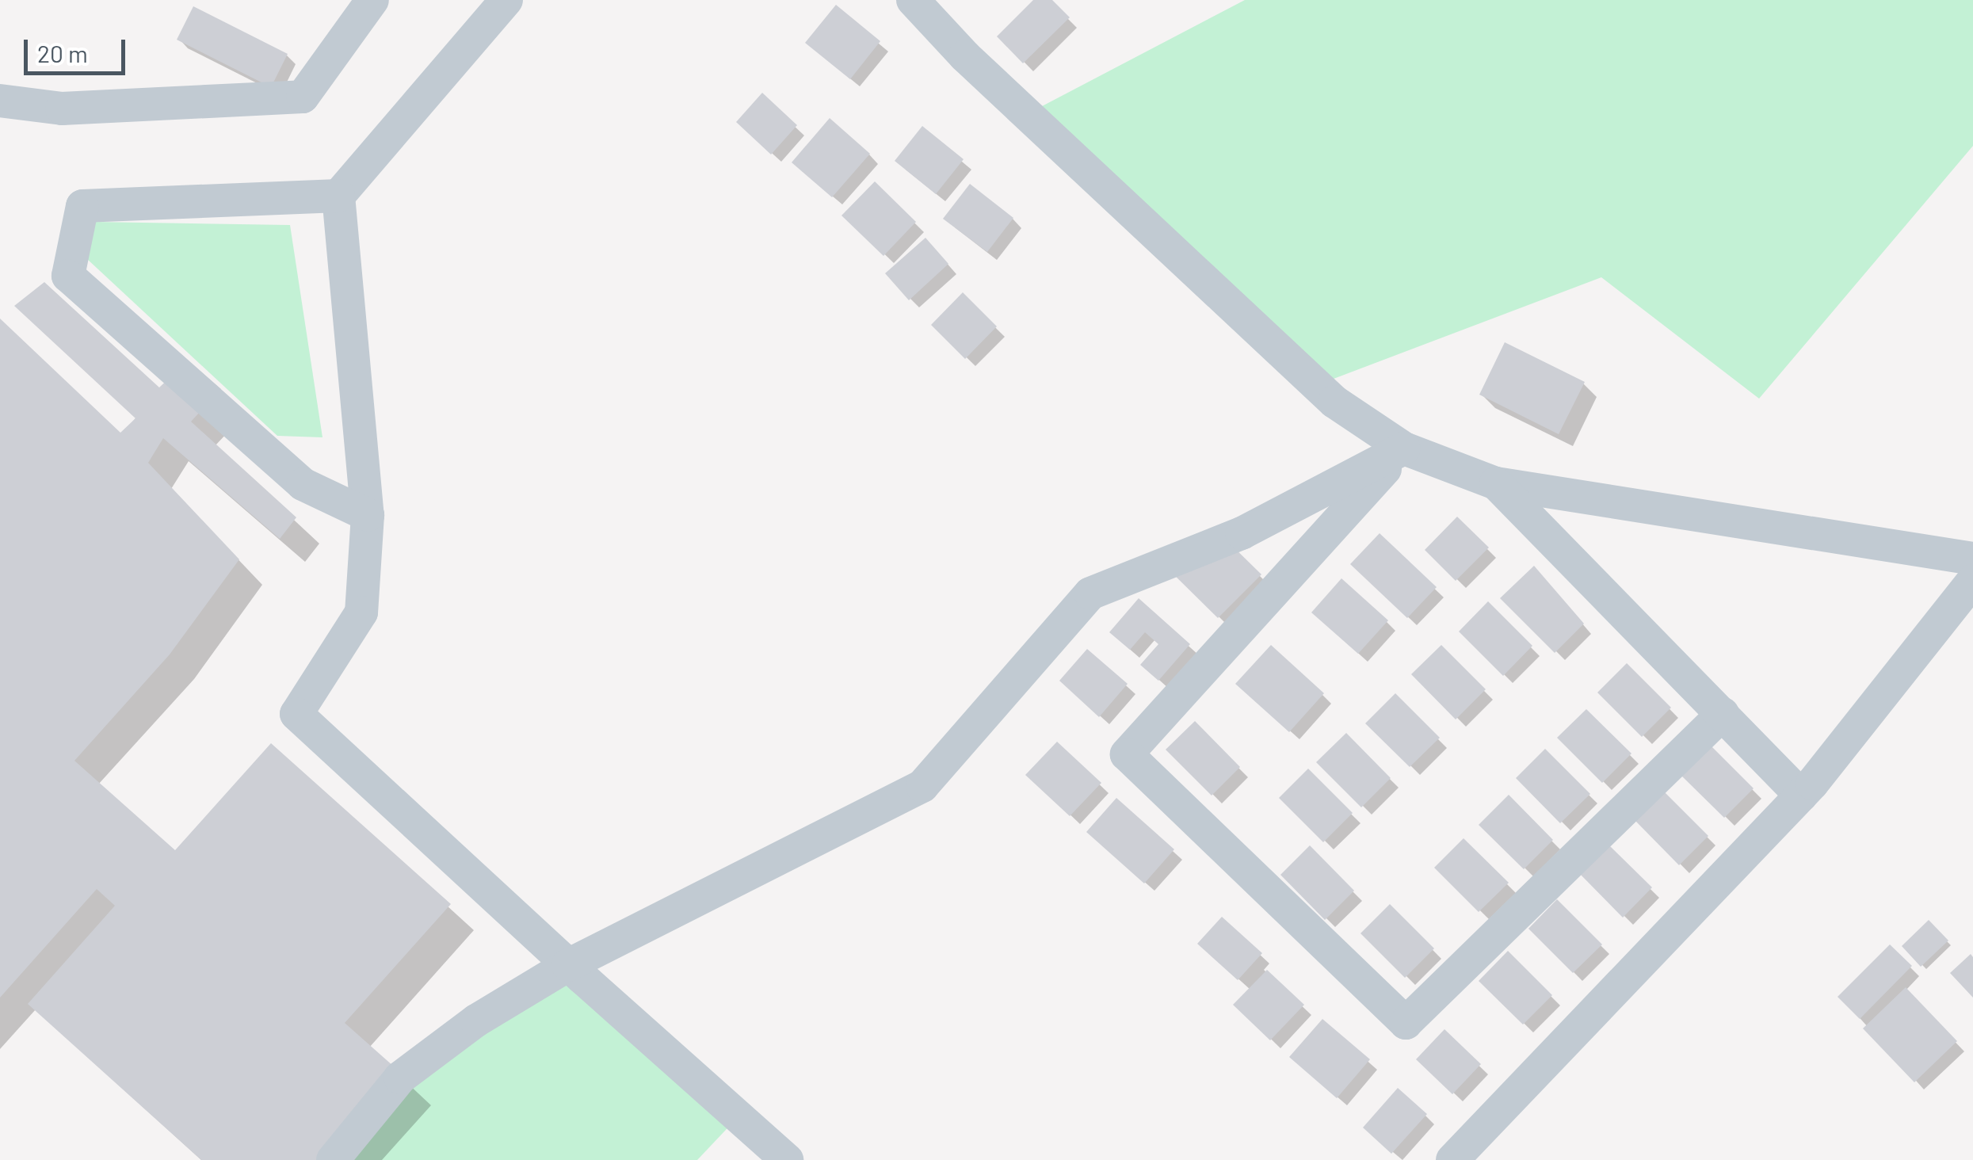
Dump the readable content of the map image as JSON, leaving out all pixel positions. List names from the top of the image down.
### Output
{
  "scale_bar": "20 m"
}
